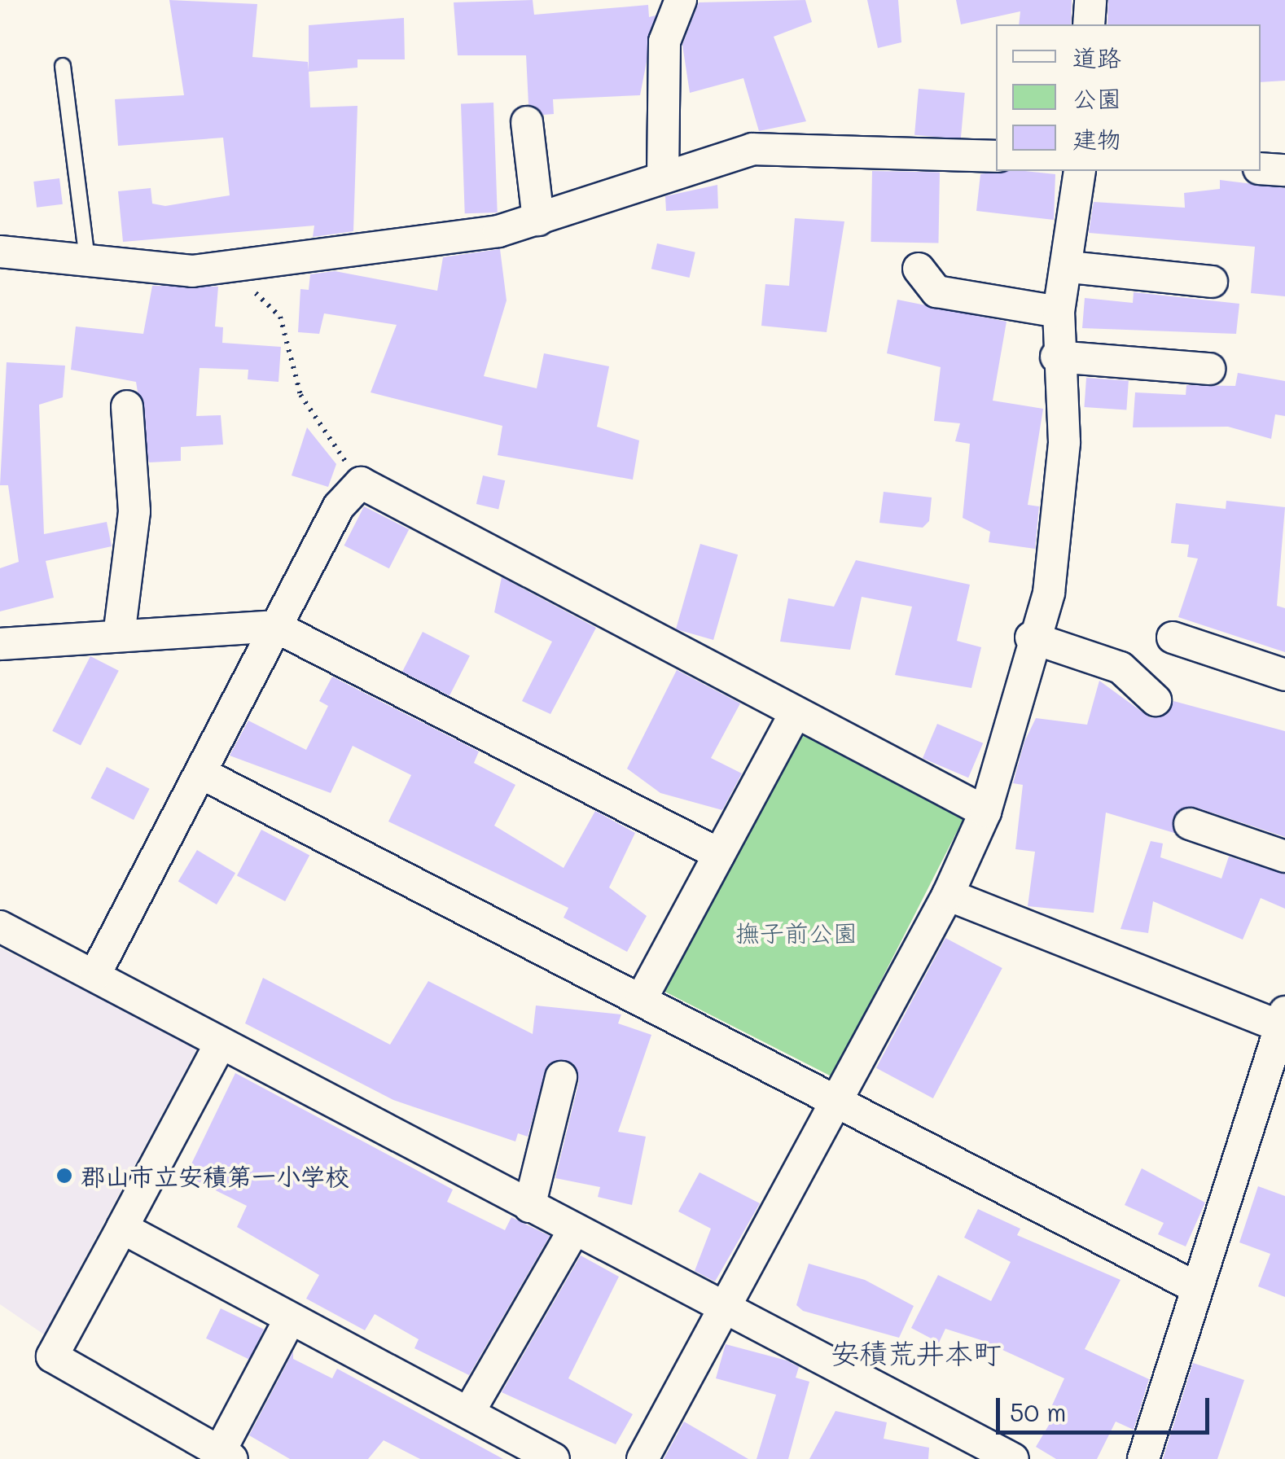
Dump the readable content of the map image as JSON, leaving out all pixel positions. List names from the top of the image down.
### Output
{
  "districts": ["安積荒井本町"],
  "parks": ["撫子前公園"],
  "places": ["郡山市立安積第一小学校"],
  "legend": ["道路", "公園", "建物"],
  "scale_bar": "50 m"
}
